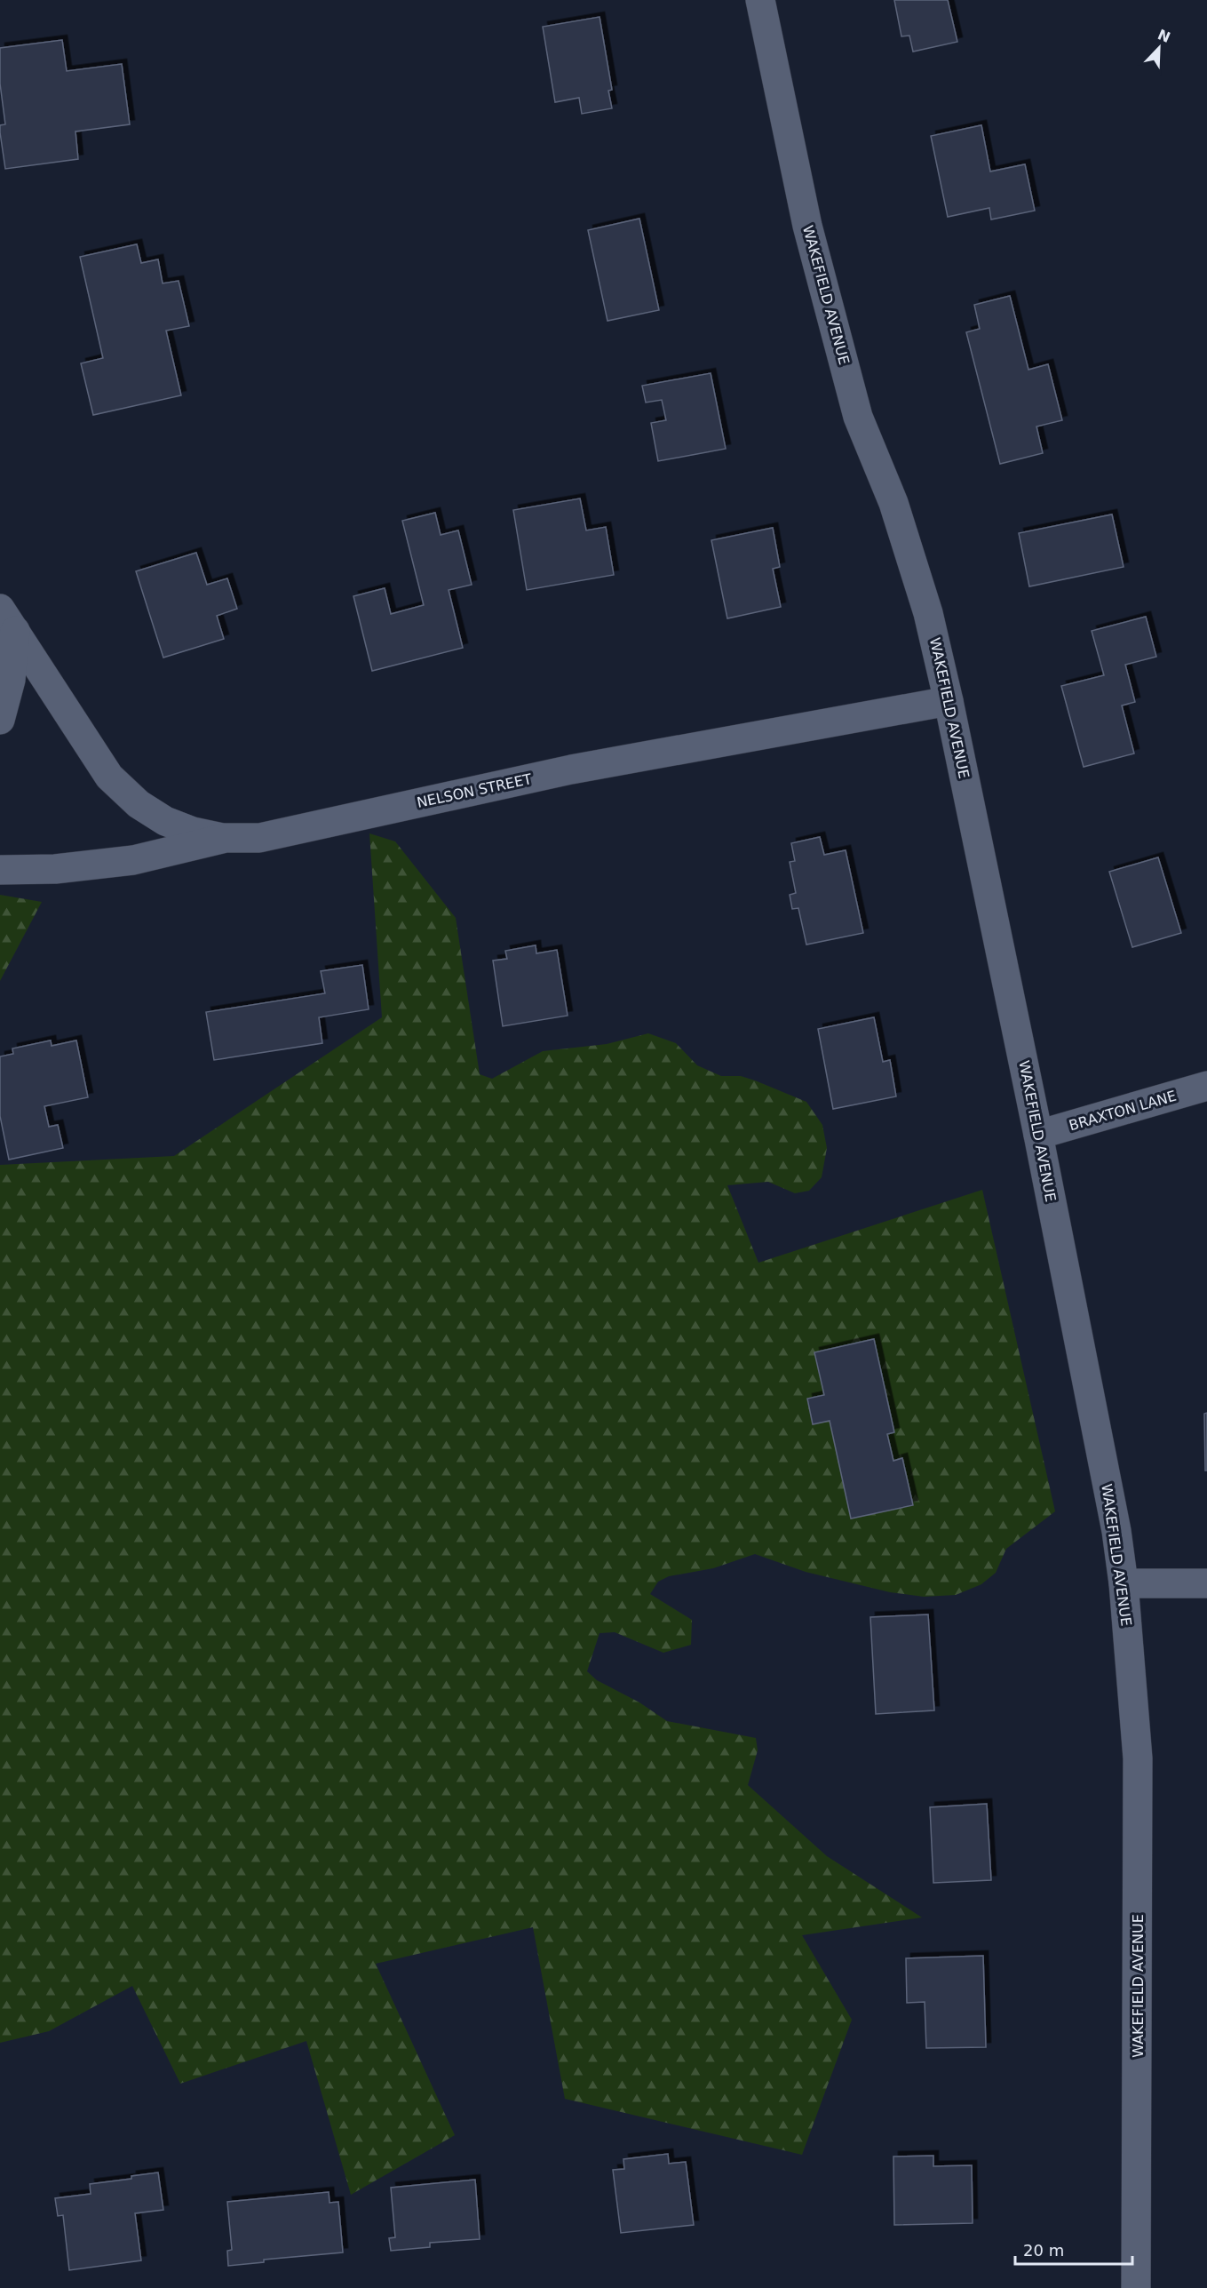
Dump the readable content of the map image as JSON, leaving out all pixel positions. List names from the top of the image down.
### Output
{
  "streets": {
    "street": ["WAKEFIELD AVENUE", "NELSON STREET", "BRAXTON LANE"]
  },
  "crossings": [
    ["WAKEFIELD AVENUE", "NELSON STREET"],
    ["WAKEFIELD AVENUE", "BRAXTON LANE"]
  ],
  "scale_bar": "20 m",
  "north": "top right"
}
